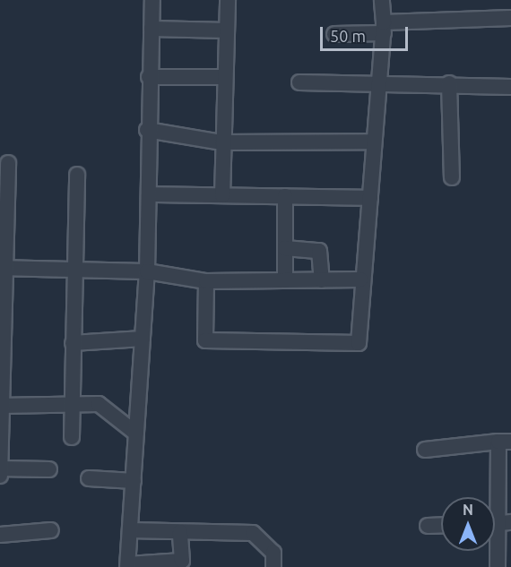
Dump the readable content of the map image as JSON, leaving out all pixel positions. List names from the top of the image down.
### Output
{
  "scale_bar": "50 m",
  "north": "top"
}
